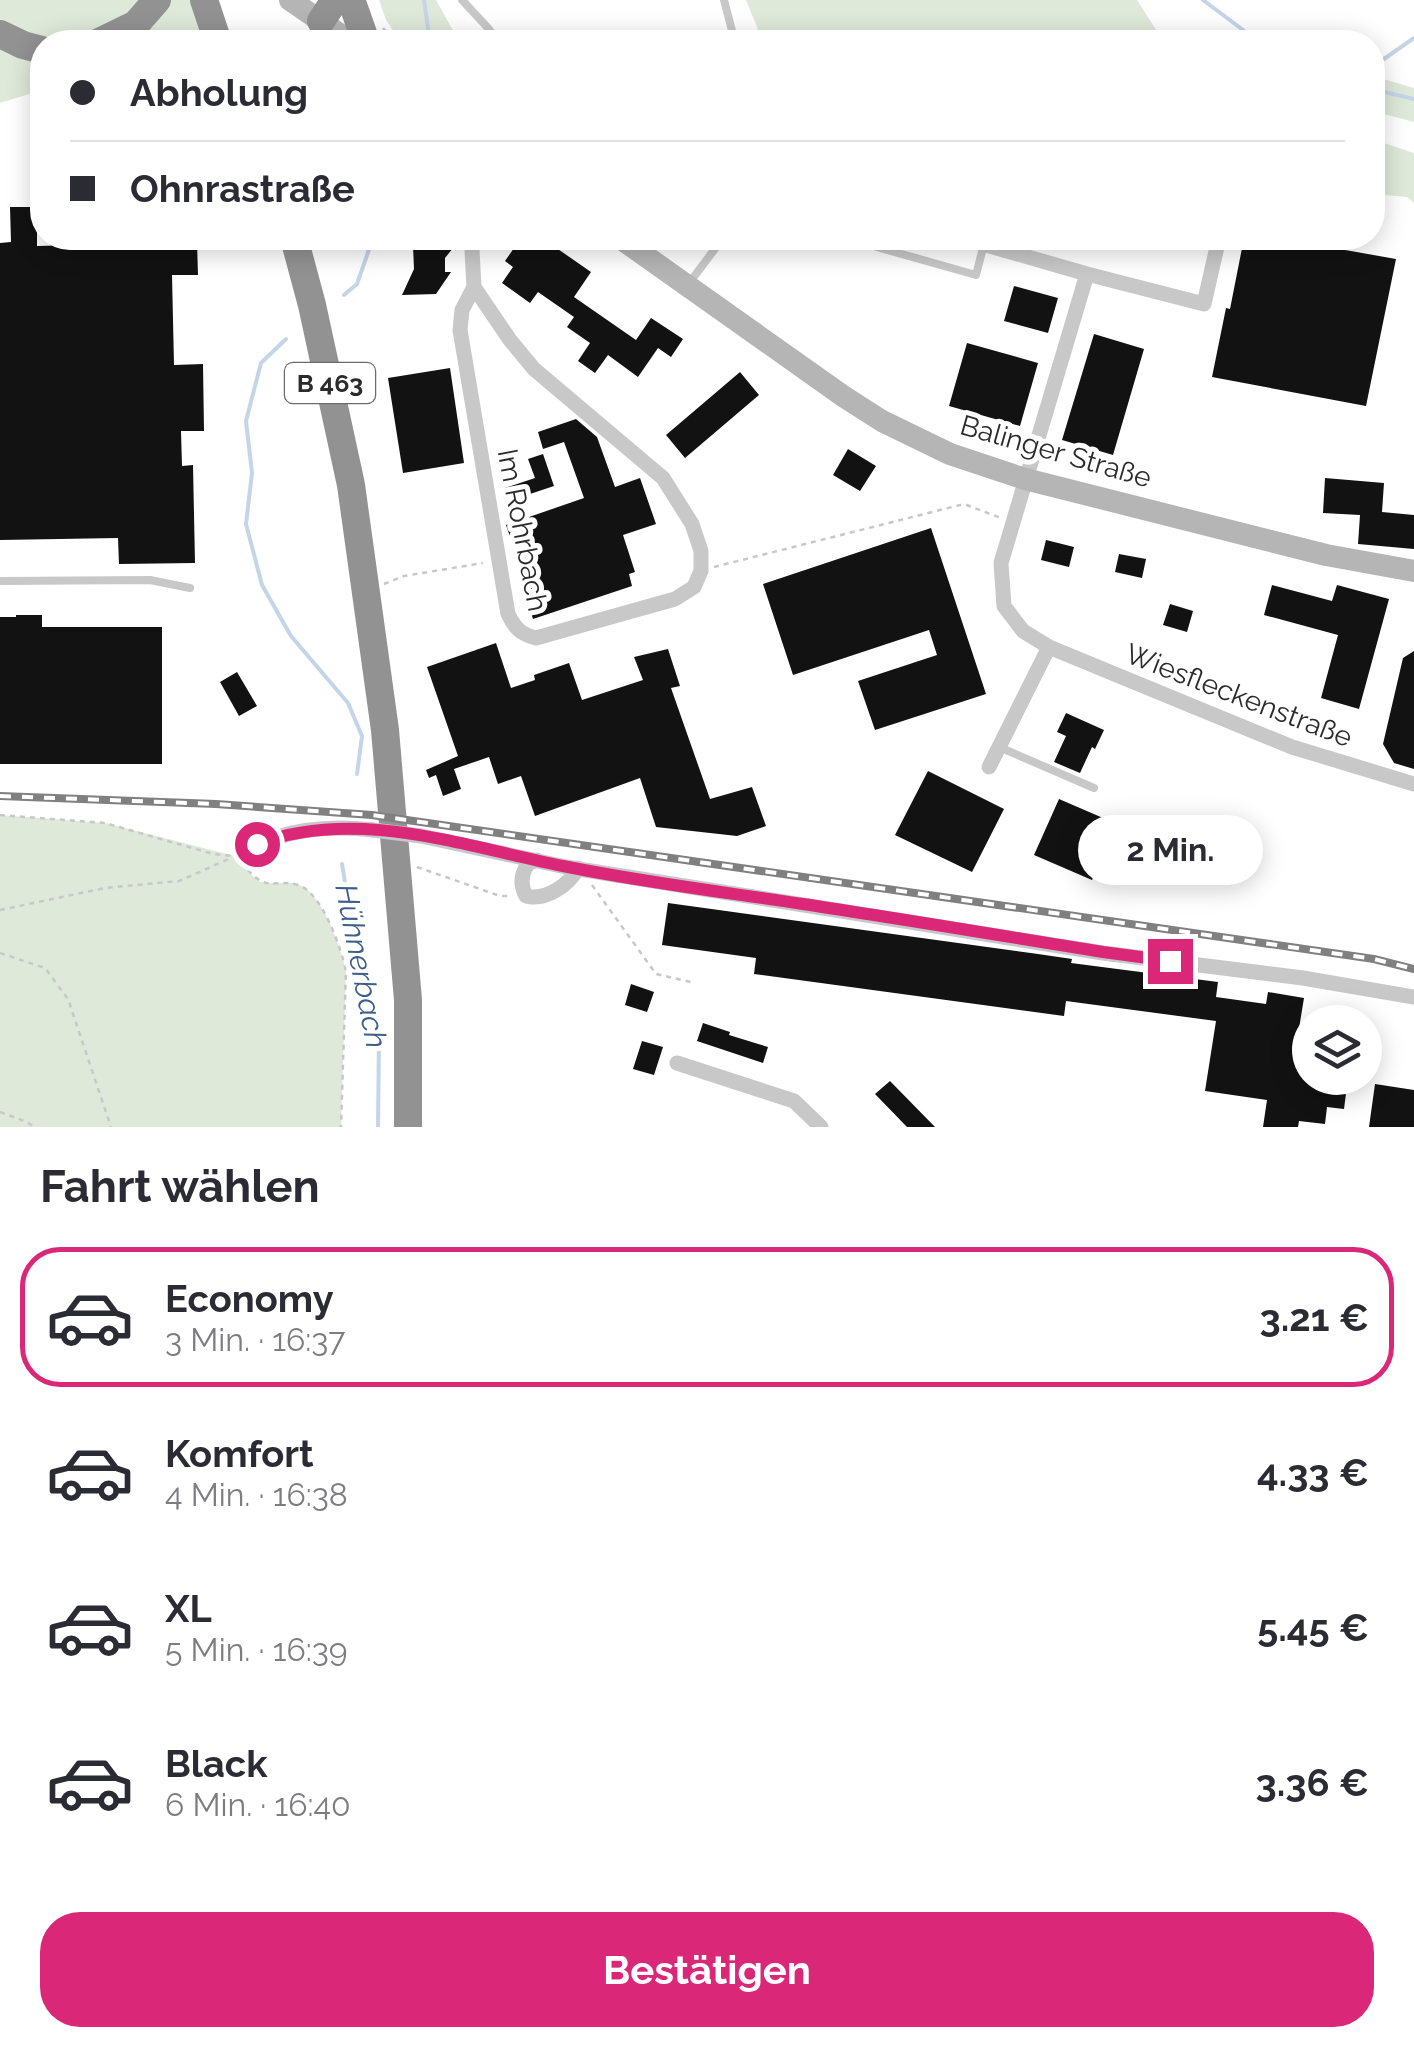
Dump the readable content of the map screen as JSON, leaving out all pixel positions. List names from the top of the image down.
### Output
{
  "streets": {
    "highway": ["B 463"],
    "main road": ["Balinger Straße"],
    "street": ["Im Rohrbach", "Wiesfleckenstraße"]
  },
  "crossings": [
    ["Balinger Straße", "Wiesfleckenstraße"]
  ],
  "water": ["Hühnerbach"],
  "page": {
    "banner": ["Abholung", "Ohnrastraße"],
    "bubble": "2 Min.",
    "heading": "Fahrt wählen",
    "list": [
      {
        "name": "Economy",
        "note": "3 Min. · 16:37",
        "value": "3.21 €"
      },
      {
        "name": "Komfort",
        "note": "4 Min. · 16:38",
        "value": "4.33 €"
      },
      {
        "name": "XL",
        "note": "5 Min. · 16:39",
        "value": "5.45 €"
      },
      {
        "name": "Black",
        "note": "6 Min. · 16:40",
        "value": "3.36 €"
      }
    ],
    "buttons": "Bestätigen"
  }
}
